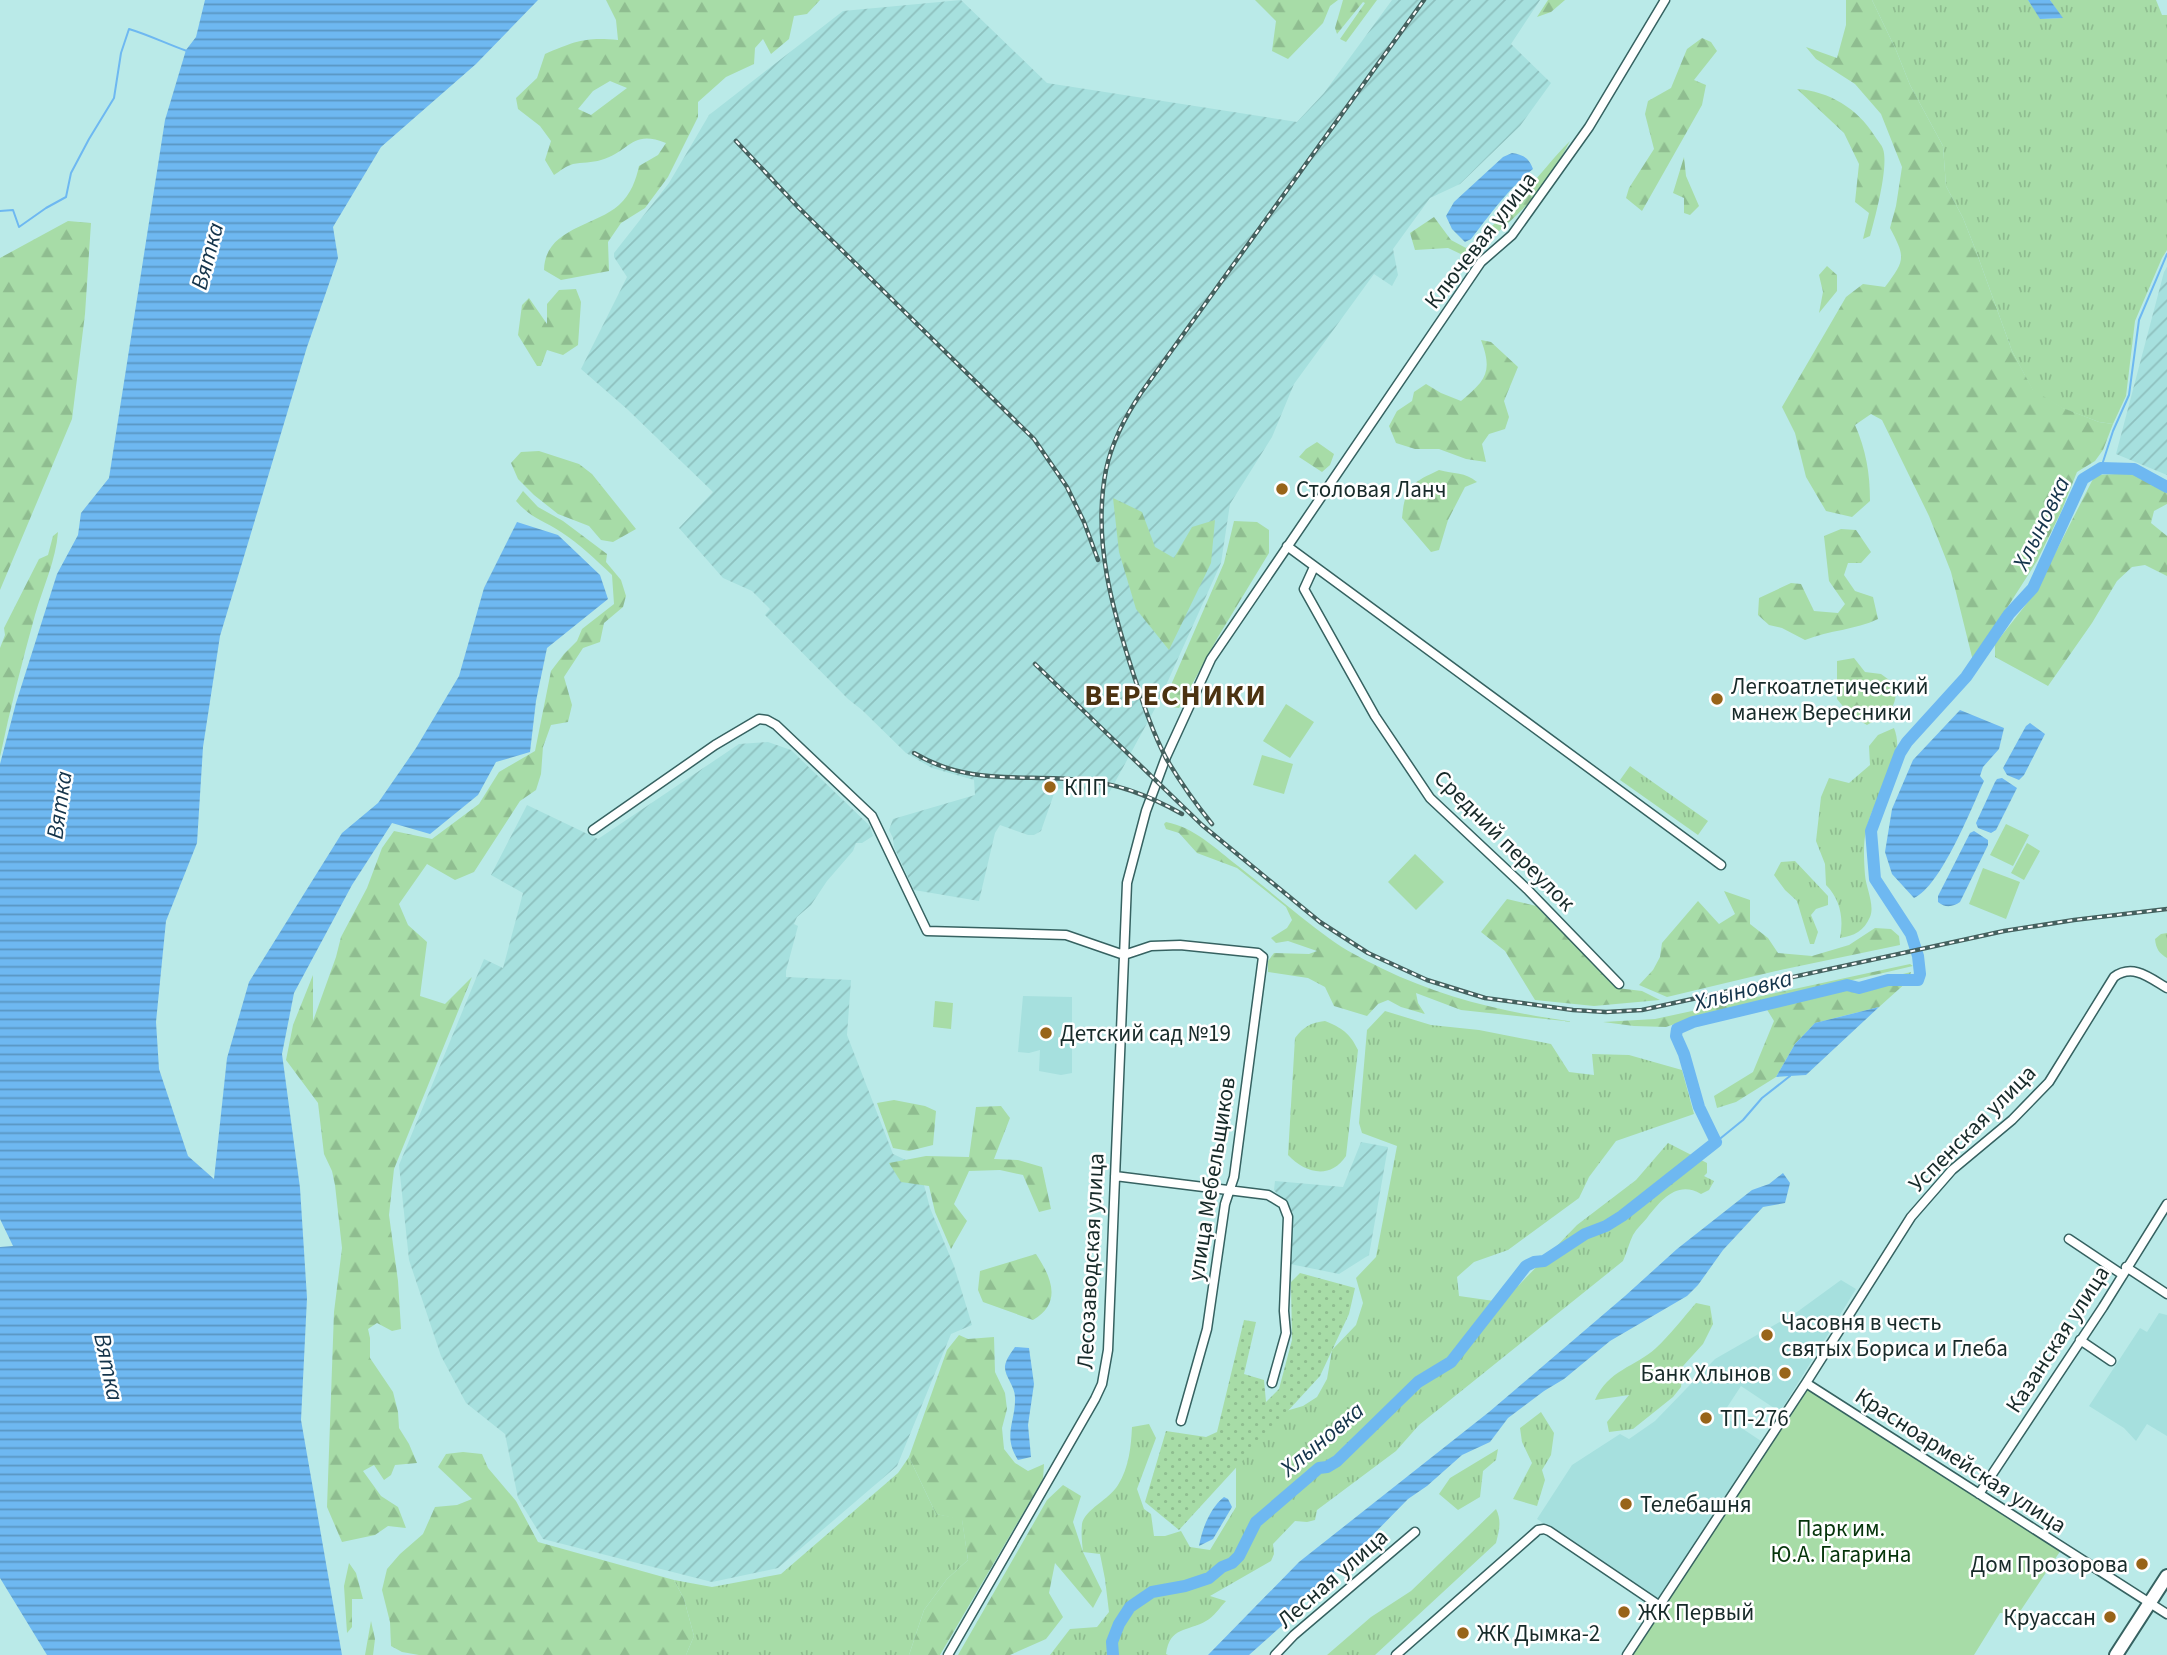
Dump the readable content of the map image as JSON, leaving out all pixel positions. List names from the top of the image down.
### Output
{
  "streets": {
    "street": [
      "Ключевая улица",
      "Средний переулок",
      "Успенская улица",
      "улица Мебельщиков",
      "Лесозаводская улица",
      "Казанская улица",
      "Красноармейская улица",
      "Лесная улица"
    ]
  },
  "crossings": [
    ["Ключевая улица", "Лесозаводская улица"],
    ["Успенская улица", "Красноармейская улица"],
    ["улица Мебельщиков", "Лесозаводская улица"],
    ["Казанская улица", "Красноармейская улица"]
  ],
  "districts": ["ВЕРЕСНИКИ"],
  "water": ["Вятка", "Хлыновка"],
  "parks": ["Парк им. Ю.А. Гагарина"],
  "places": [
    "Столовая Ланч",
    "Легкоатлетический манеж Вересники",
    "КПП",
    "Детский сад №19",
    "Часовня в честь святых Бориса и Глеба",
    "Банк Хлынов",
    "ТП-276",
    "Телебашня",
    "Дом Прозорова",
    "ЖК Первый",
    "Круассан",
    "ЖК Дымка-2"
  ]
}
